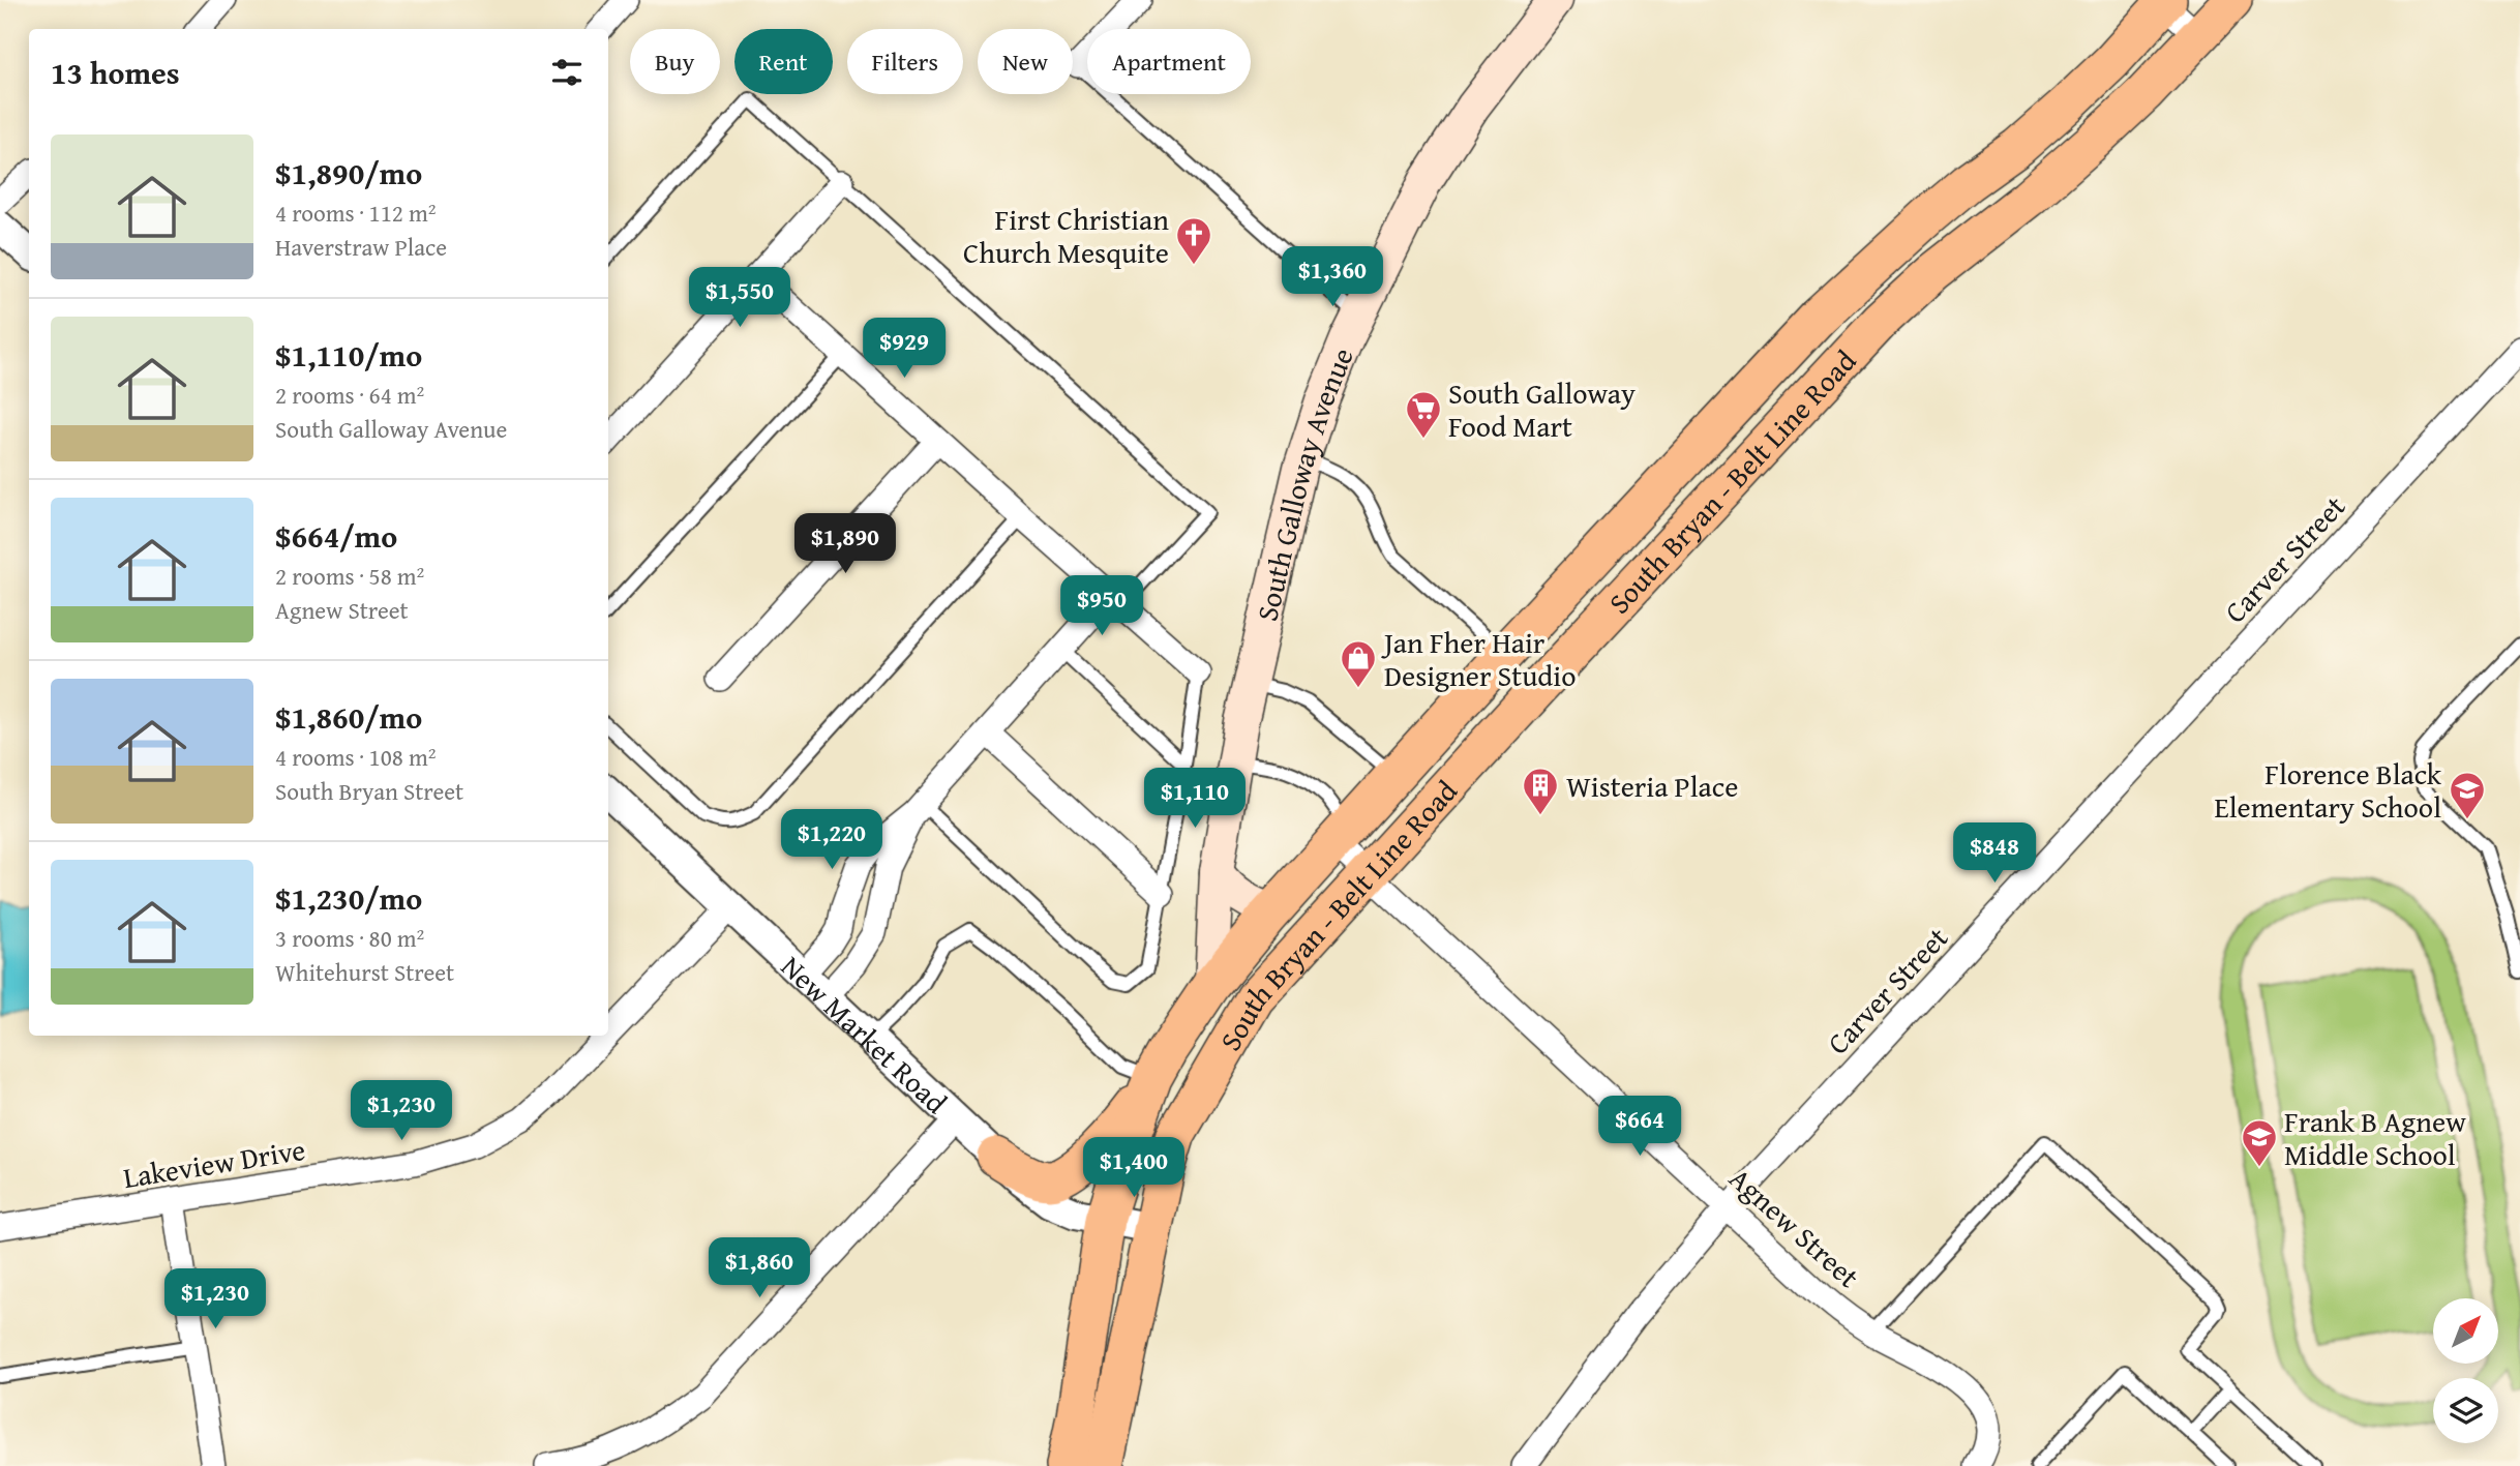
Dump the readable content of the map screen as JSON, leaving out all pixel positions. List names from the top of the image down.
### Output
{
  "streets": {
    "main road": ["South Bryan - Belt Line Road", "South Galloway Avenue"],
    "street": [
      "Carver Street",
      "New Market Road",
      "Lakeview Drive",
      "Agnew Street"
    ]
  },
  "crossings": [
    ["South Bryan - Belt Line Road", "South Galloway Avenue"],
    ["South Bryan - Belt Line Road", "New Market Road"],
    ["South Bryan - Belt Line Road", "Agnew Street"],
    ["South Galloway Avenue", "Agnew Street"],
    ["Carver Street", "Agnew Street"],
    ["New Market Road", "Lakeview Drive"]
  ],
  "places": {
    "church": ["First Christian Church Mesquite"],
    "supermarket": ["South Galloway Food Mart"],
    "shop": ["Jan Fher Hair Designer Studio"],
    "building": ["Wisteria Place"],
    "school or university": ["Florence Black Elementary School", "Frank B Agnew Middle School"]
  },
  "north": "top right",
  "page": {
    "chip": [
      "Buy",
      "Rent",
      "Filters",
      "New",
      "Apartment"
    ],
    "heading": "13 homes",
    "list": [
      {
        "name": "$1,890/mo",
        "note": "4 rooms · 112 m² · Haverstraw Place"
      },
      {
        "name": "$1,110/mo",
        "note": "2 rooms · 64 m² · South Galloway Avenue"
      },
      {
        "name": "$664/mo",
        "note": "2 rooms · 58 m² · Agnew Street"
      },
      {
        "name": "$1,860/mo",
        "note": "4 rooms · 108 m² · South Bryan Street"
      },
      {
        "name": "$1,230/mo",
        "note": "3 rooms · 80 m² · Whitehurst Street"
      }
    ],
    "price": [
      "$1,360",
      "$1,550",
      "$929",
      "$1,890",
      "$950",
      "$1,110",
      "$1,220",
      "$848",
      "$1,230",
      "$664",
      "$1,400",
      "$1,860",
      "$1,230"
    ]
  }
}
